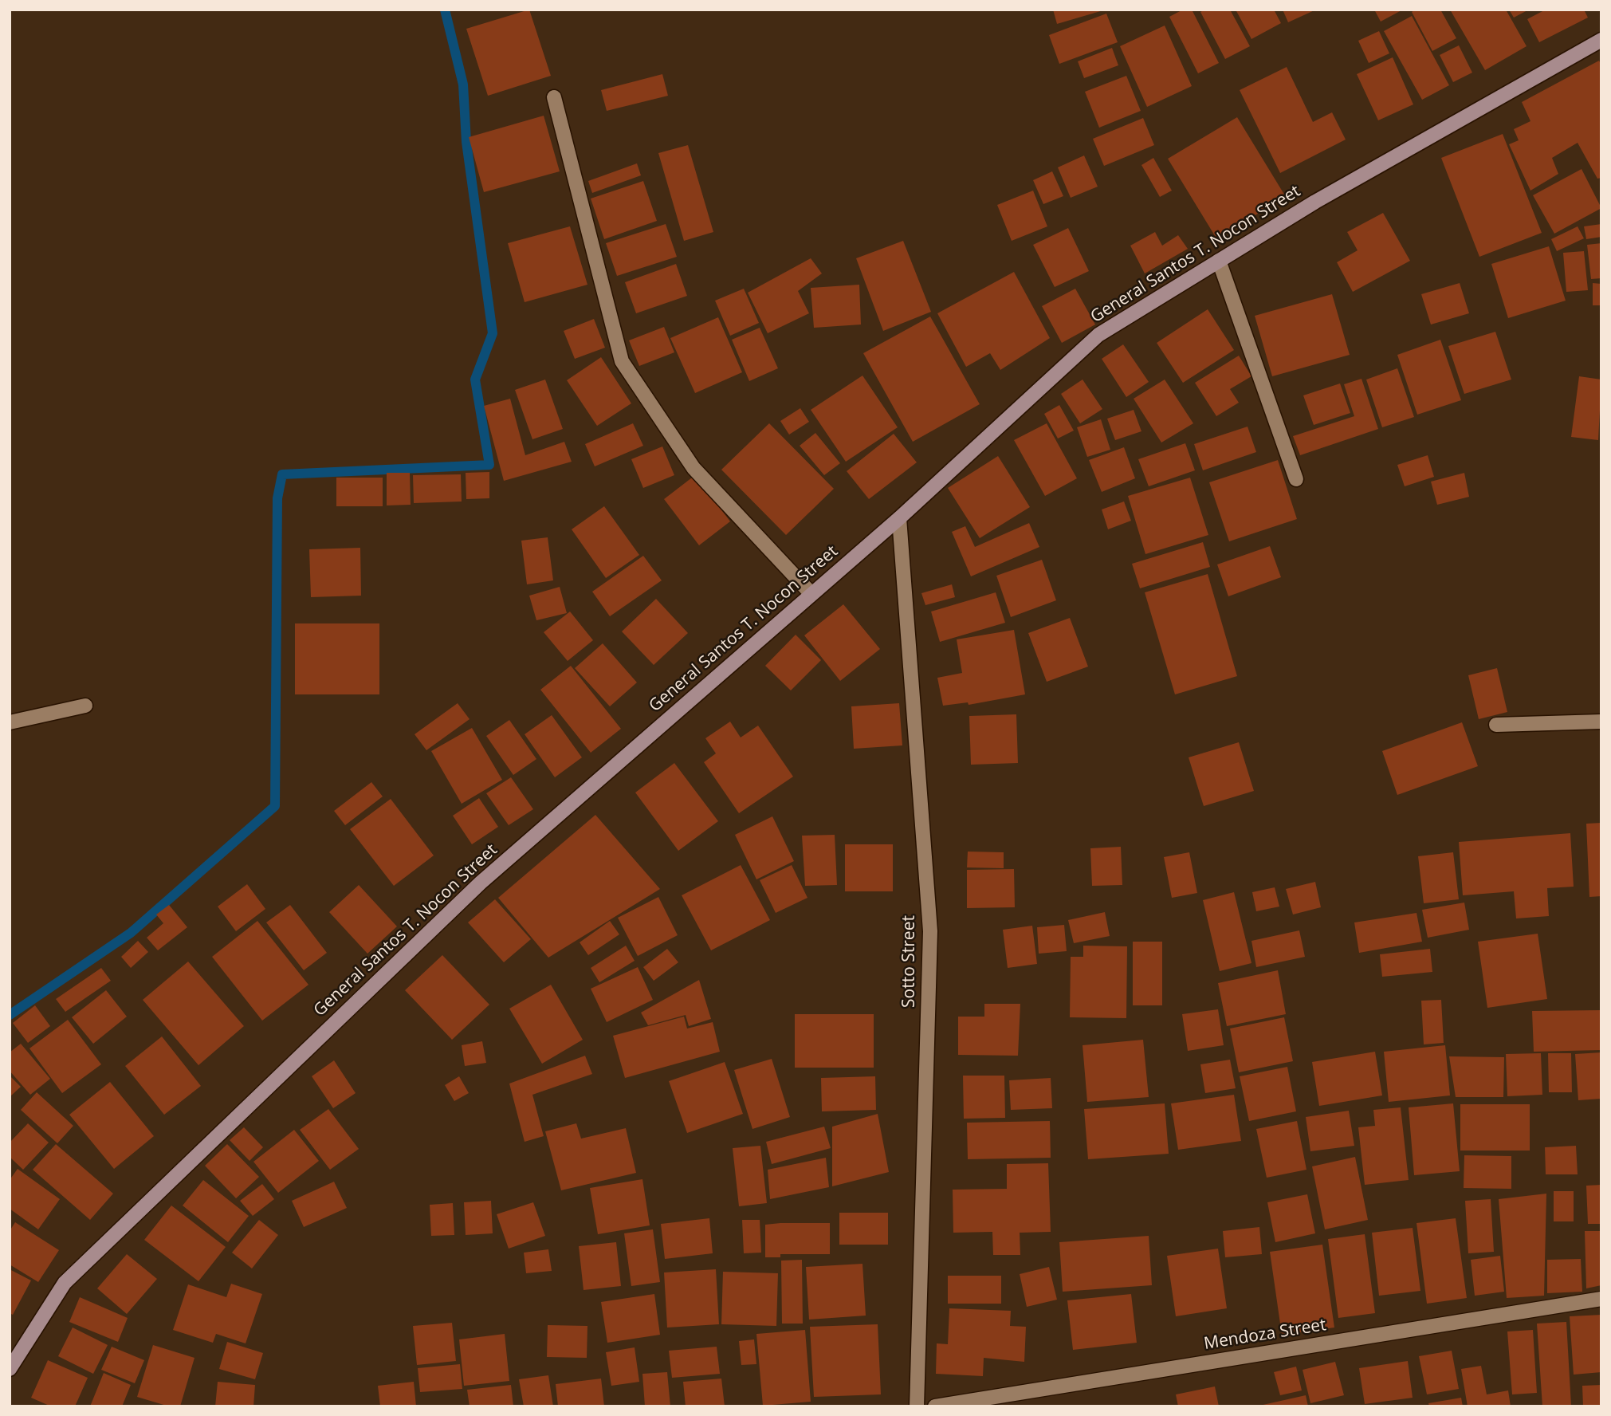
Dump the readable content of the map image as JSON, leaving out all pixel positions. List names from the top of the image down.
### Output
{
  "streets": {
    "main road": ["General Santos T. Nocon Street"],
    "street": ["Sotto Street", "Mendoza Street"]
  },
  "crossings": [
    ["General Santos T. Nocon Street", "Sotto Street"]
  ]
}
